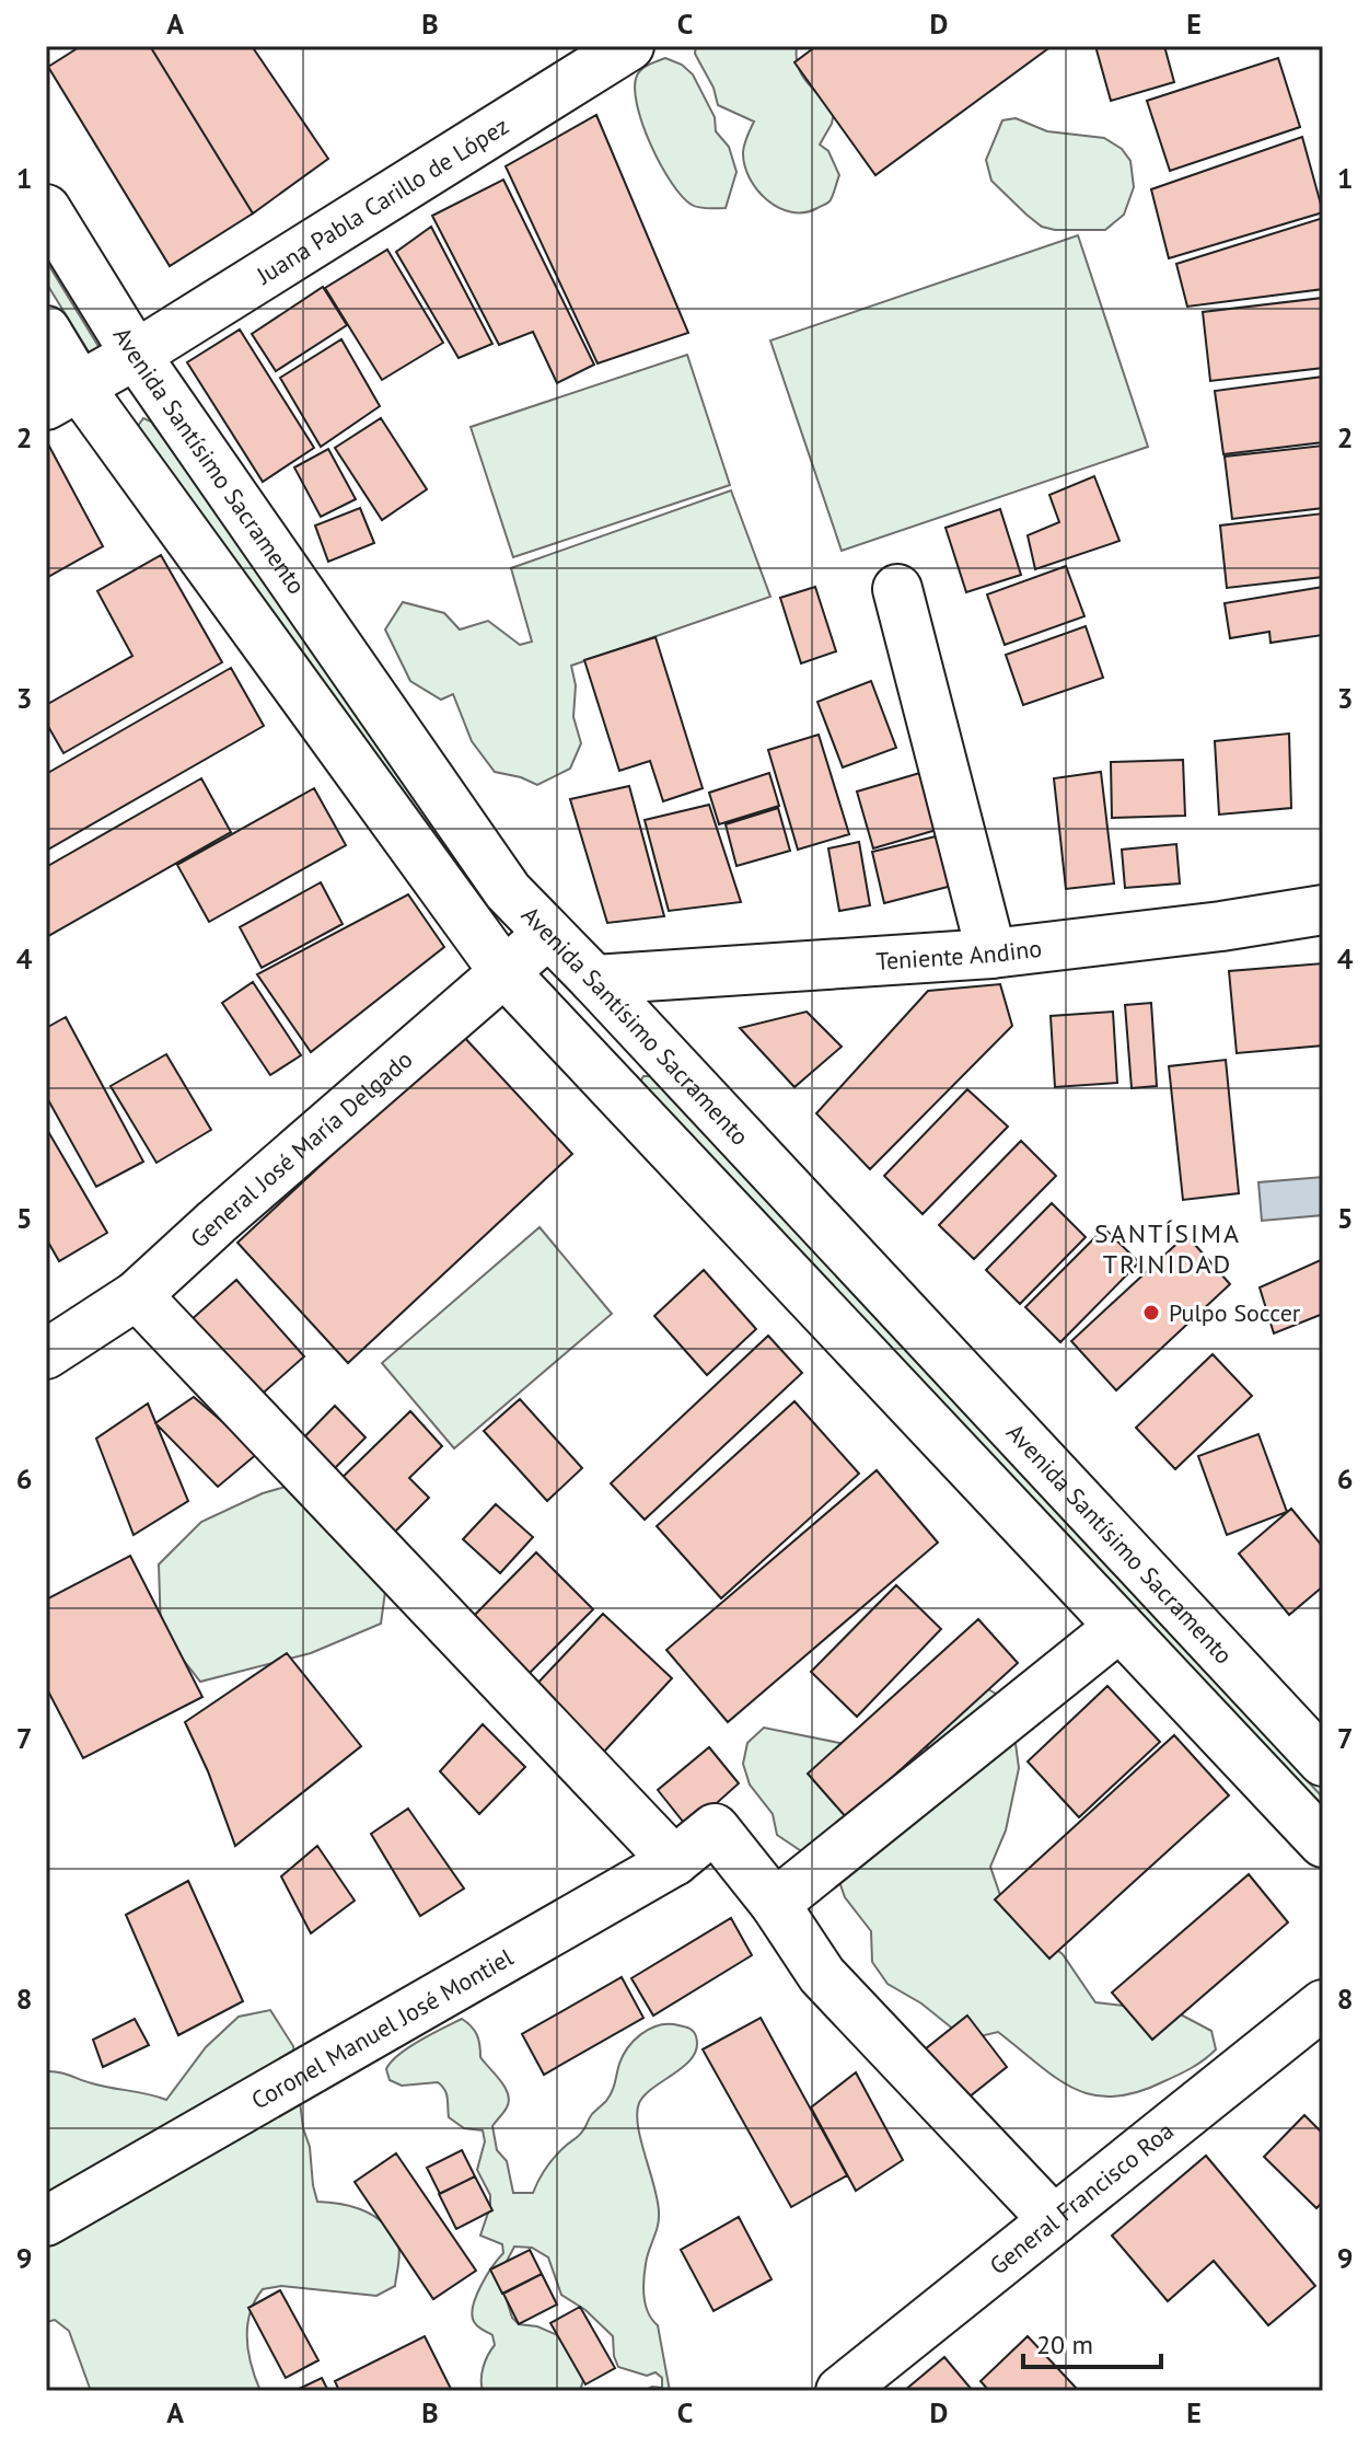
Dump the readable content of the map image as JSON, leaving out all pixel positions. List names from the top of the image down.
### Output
{
  "streets": {
    "street": [
      "Juana Pabla Carillo de López",
      "Avenida Santísimo Sacramento",
      "Teniente Andino",
      "General José María Delgado",
      "Coronel Manuel José Montiel",
      "General Francisco Roa"
    ]
  },
  "crossings": [
    ["Juana Pabla Carillo de López", "Avenida Santísimo Sacramento"],
    ["Avenida Santísimo Sacramento", "Teniente Andino"],
    ["Avenida Santísimo Sacramento", "General José María Delgado"]
  ],
  "districts": ["SANTÍSIMA TRINIDAD"],
  "places": ["Pulpo Soccer"],
  "scale_bar": "20 m",
  "grid": {
    "columns": [
      "A",
      "B",
      "C",
      "D",
      "E"
    ],
    "rows": [
      "1",
      "2",
      "3",
      "4",
      "5",
      "6",
      "7",
      "8",
      "9"
    ]
  }
}
